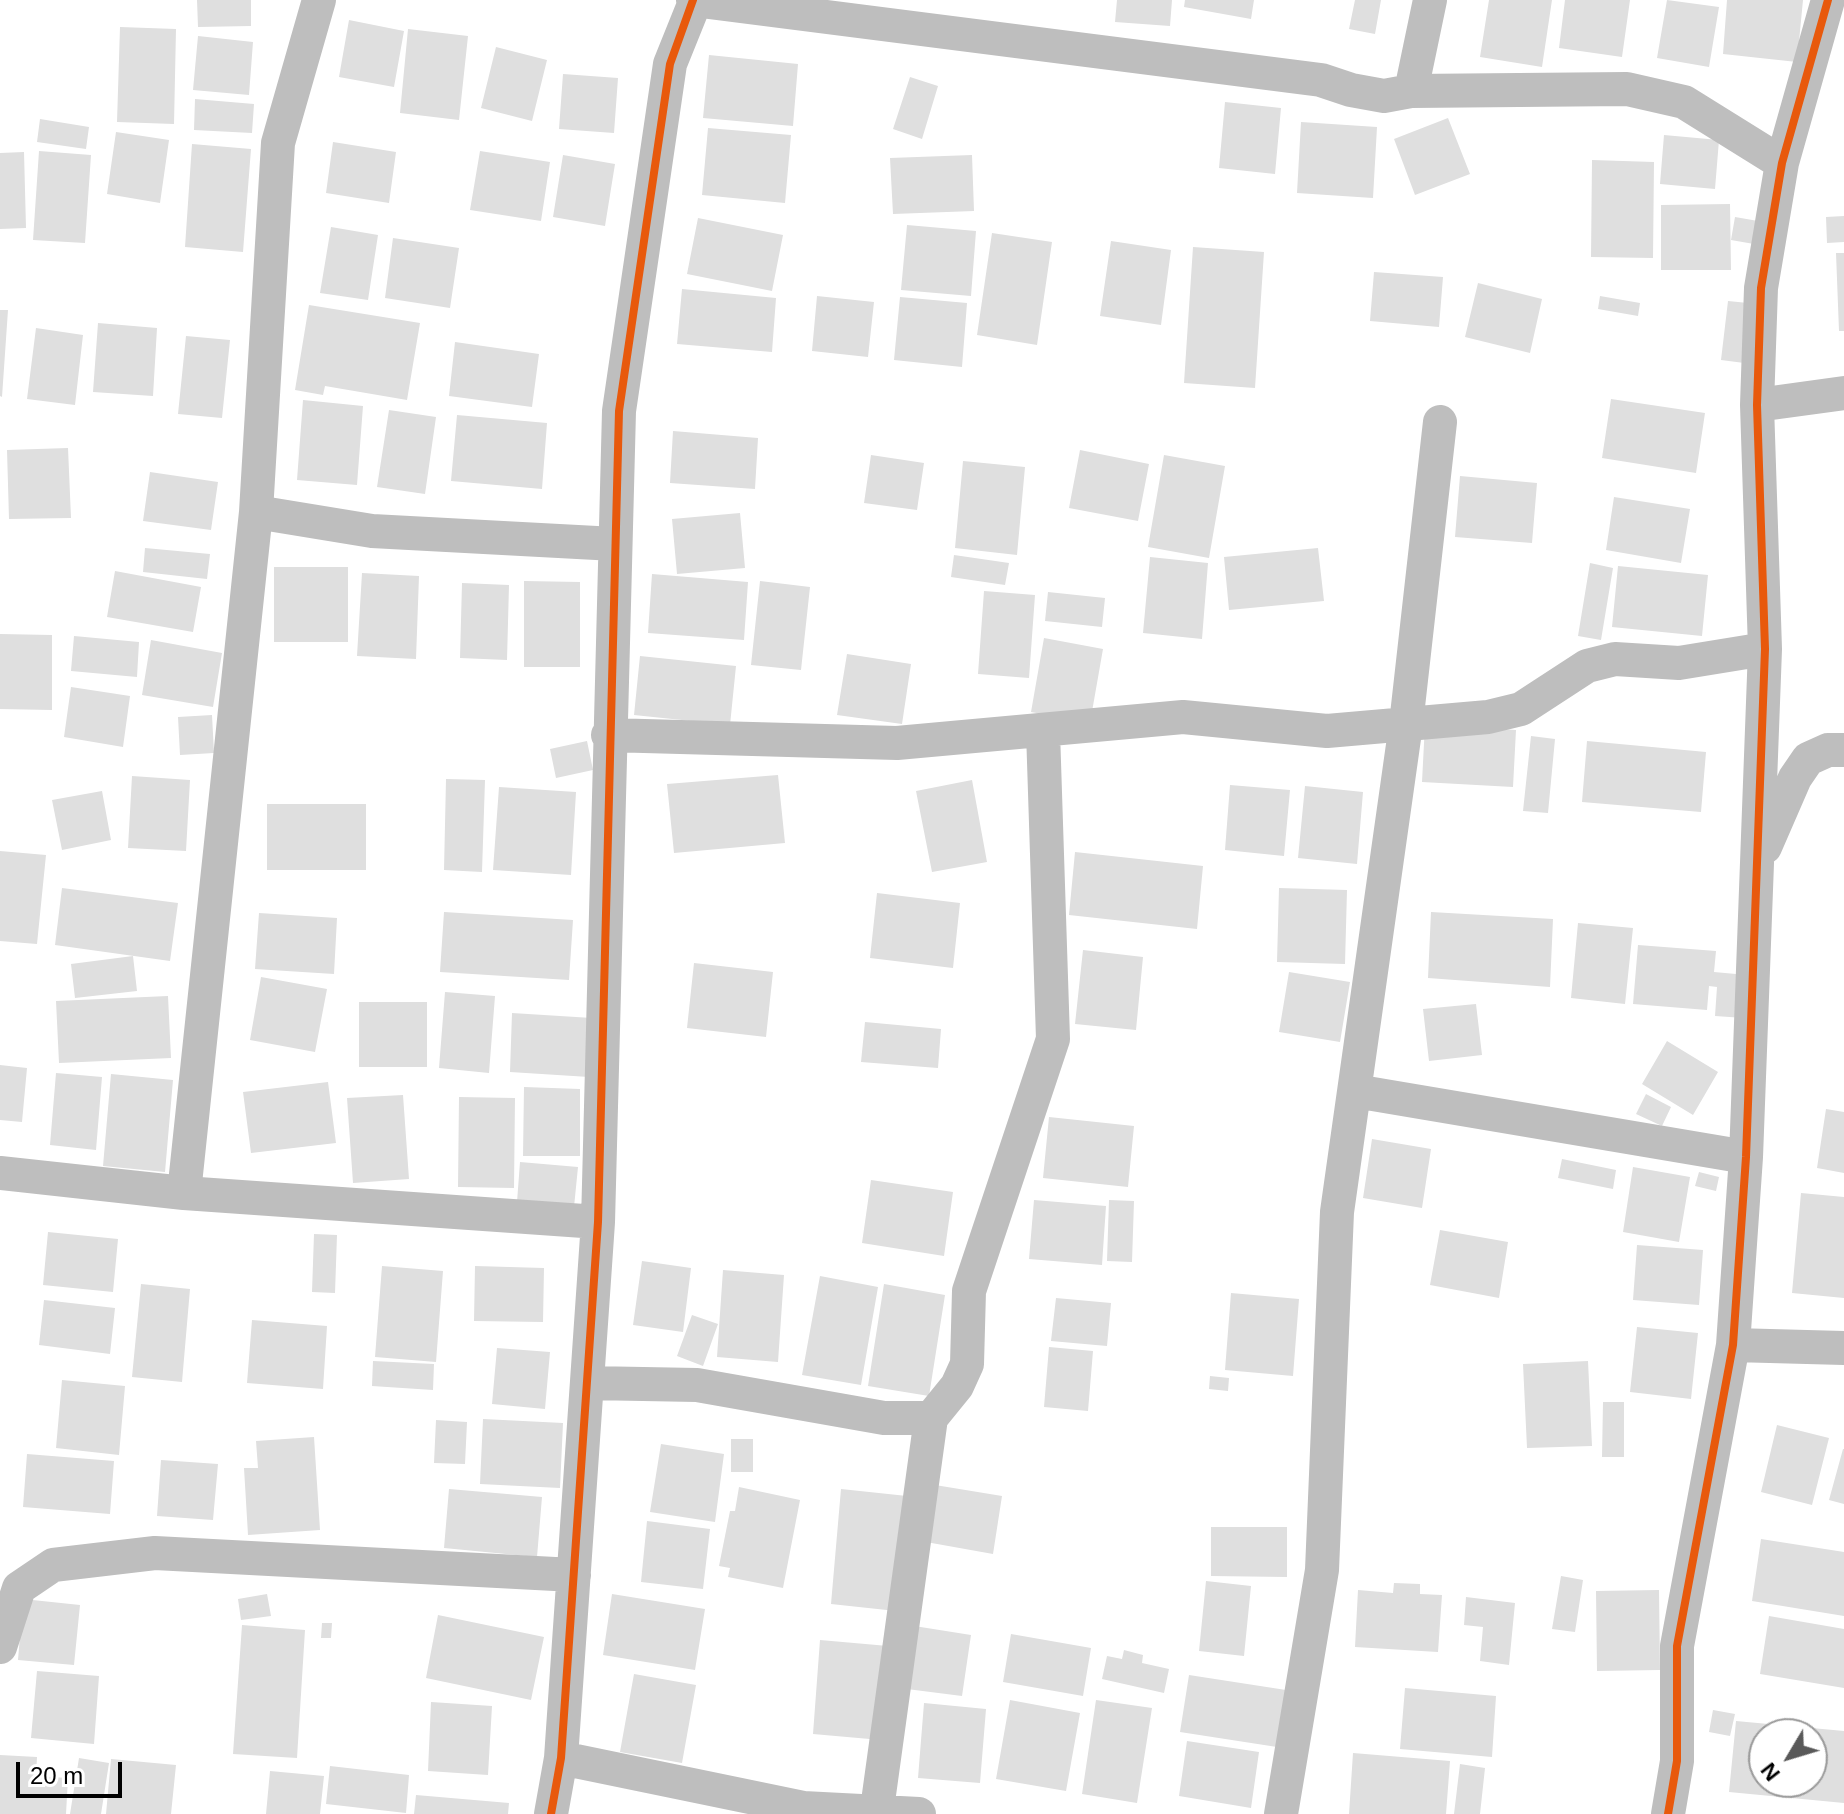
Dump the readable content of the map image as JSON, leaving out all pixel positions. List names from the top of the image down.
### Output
{
  "scale_bar": "20 m",
  "north": "bottom left"
}
